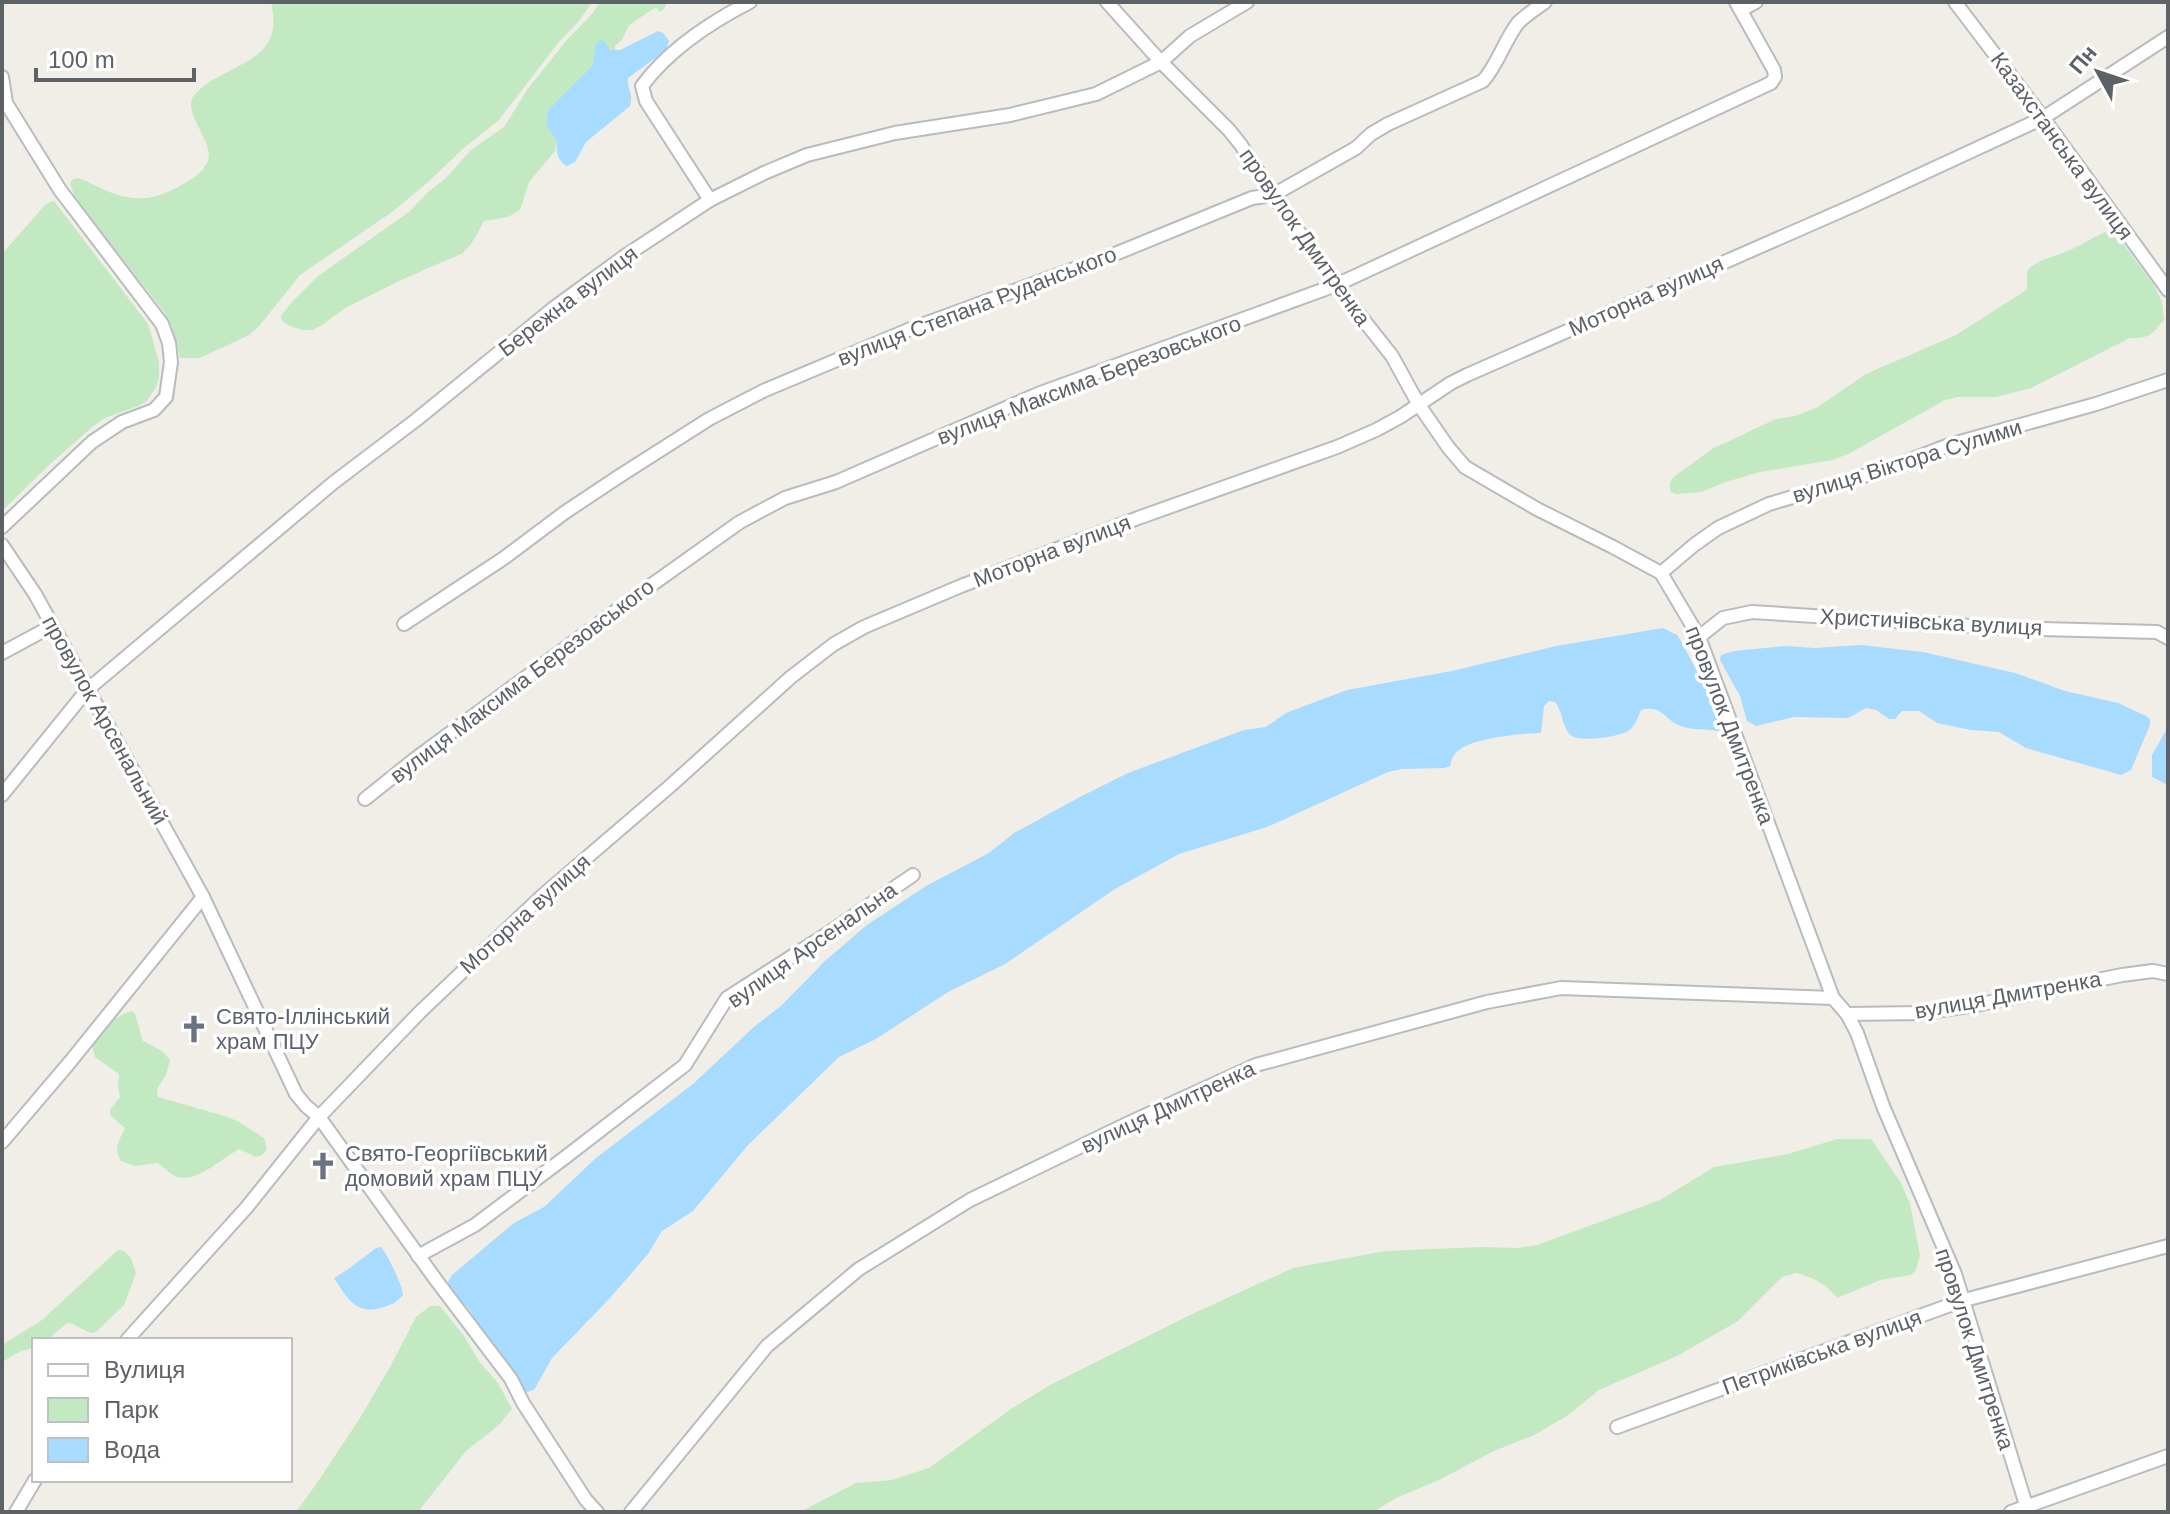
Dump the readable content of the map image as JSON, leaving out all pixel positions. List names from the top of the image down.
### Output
{
  "streets": {
    "street": [
      "Казахстанська вулиця",
      "провулок Дмитренка",
      "Моторна вулиця",
      "Бережна вулиця",
      "вулиця Степана Руданського",
      "вулиця Максима Березовського",
      "вулиця Віктора Сулими",
      "Христичівська вулиця",
      "провулок Арсенальний",
      "вулиця Арсенальна",
      "вулиця Дмитренка",
      "Петриківська вулиця"
    ]
  },
  "crossings": [
    ["Казахстанська вулиця", "Моторна вулиця"],
    ["провулок Дмитренка", "Моторна вулиця"],
    ["провулок Дмитренка", "Бережна вулиця"],
    ["провулок Дмитренка", "вулиця Степана Руданського"],
    ["провулок Дмитренка", "вулиця Максима Березовського"],
    ["провулок Дмитренка", "вулиця Віктора Сулими"],
    ["провулок Дмитренка", "Христичівська вулиця"],
    ["провулок Дмитренка", "вулиця Дмитренка"],
    ["провулок Дмитренка", "Петриківська вулиця"],
    ["Моторна вулиця", "провулок Арсенальний"],
    ["Бережна вулиця", "провулок Арсенальний"],
    ["провулок Арсенальний", "вулиця Арсенальна"]
  ],
  "places": {
    "church": ["Свято-Іллінський храм ПЦУ", "Свято-Георгіївський домовий храм ПЦУ"]
  },
  "legend": ["Вулиця", "Парк", "Вода"],
  "scale_bar": "100 m",
  "north": "top left"
}
